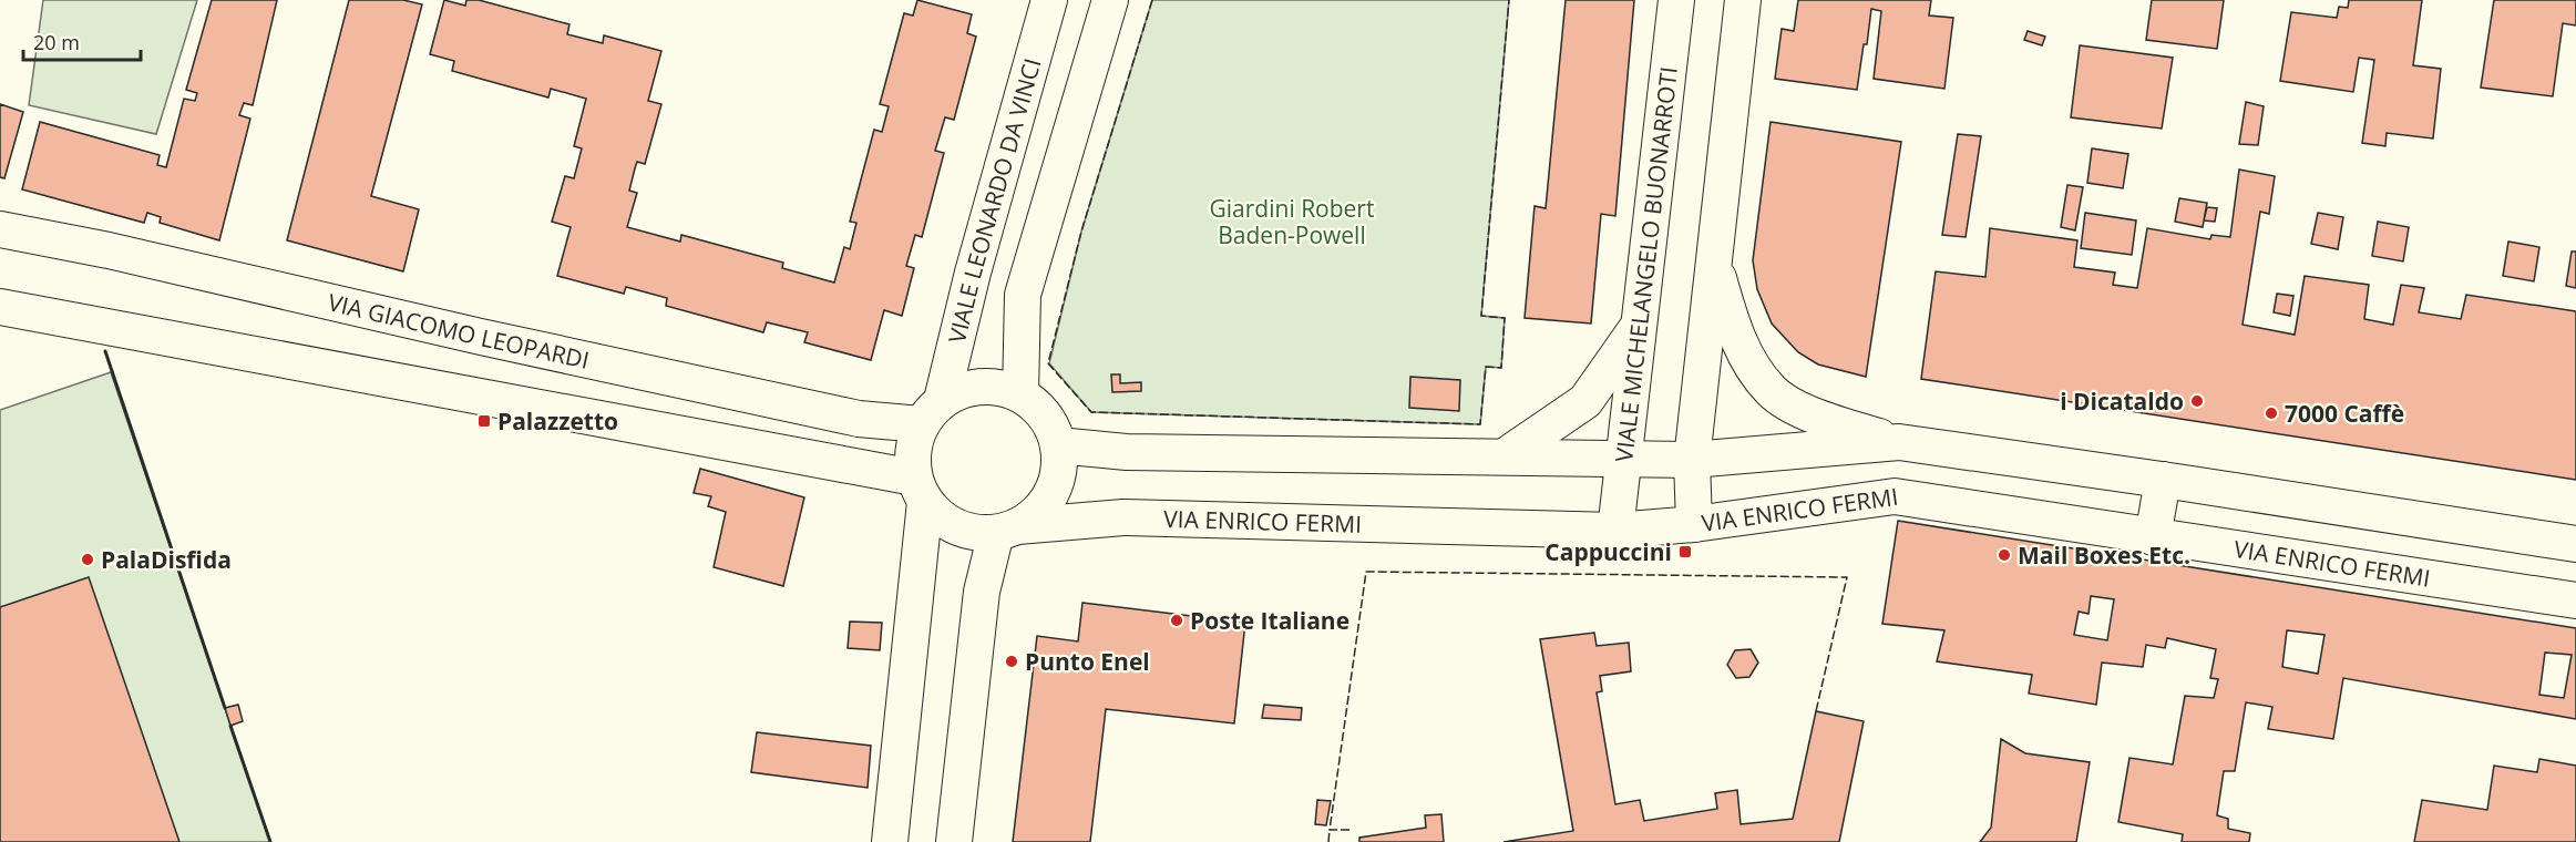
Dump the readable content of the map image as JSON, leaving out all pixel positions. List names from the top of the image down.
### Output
{
  "streets": {
    "street": [
      "VIALE LEONARDO DA VINCI",
      "VIALE MICHELANGELO BUONARROTI",
      "VIA GIACOMO LEOPARDI",
      "VIA ENRICO FERMI"
    ]
  },
  "crossings": [
    ["VIALE LEONARDO DA VINCI", "VIA GIACOMO LEOPARDI"],
    ["VIALE LEONARDO DA VINCI", "VIA ENRICO FERMI"],
    ["VIALE MICHELANGELO BUONARROTI", "VIA ENRICO FERMI"],
    ["VIA GIACOMO LEOPARDI", "VIA ENRICO FERMI"]
  ],
  "parks": ["Giardini Robert Baden-Powell"],
  "places": {
    "other": [
      "i Dicataldo",
      "7000 Caffè",
      "Mail Boxes Etc.",
      "PalaDisfida",
      "Poste Italiane",
      "Punto Enel"
    ],
    "transit": ["Palazzetto", "Cappuccini"]
  },
  "scale_bar": "20 m"
}
